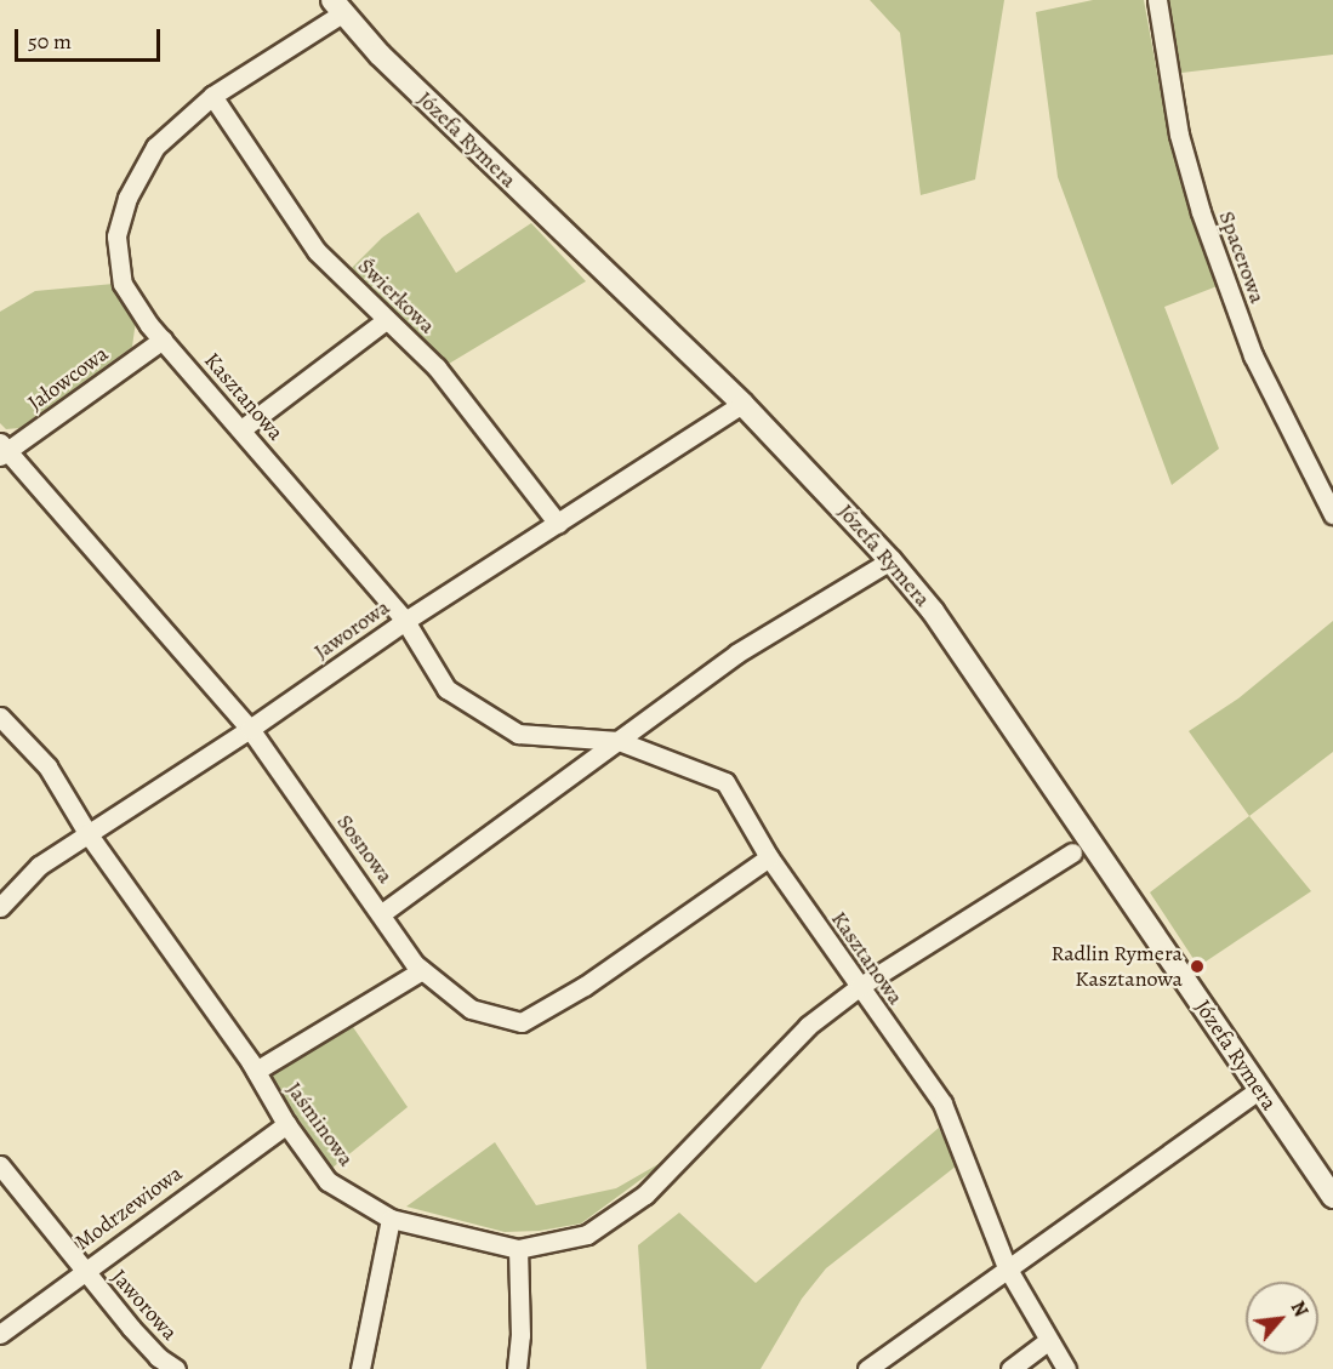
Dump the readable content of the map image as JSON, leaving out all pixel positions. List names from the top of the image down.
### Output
{
  "streets": {
    "street": [
      "Józefa Rymera",
      "Spacerowa",
      "Świerkowa",
      "Jałowcowa",
      "Kasztanowa",
      "Jaworowa",
      "Sosnowa",
      "Jaśminowa",
      "Modrzewiowa"
    ]
  },
  "crossings": [
    ["Józefa Rymera", "Kasztanowa"],
    ["Józefa Rymera", "Jaworowa"],
    ["Świerkowa", "Kasztanowa"],
    ["Świerkowa", "Jaworowa"],
    ["Jałowcowa", "Kasztanowa"],
    ["Jałowcowa", "Sosnowa"],
    ["Kasztanowa", "Jaworowa"],
    ["Kasztanowa", "Sosnowa"],
    ["Kasztanowa", "Jaśminowa"],
    ["Jaworowa", "Sosnowa"],
    ["Jaworowa", "Jaśminowa"],
    ["Jaworowa", "Modrzewiowa"],
    ["Jaśminowa", "Modrzewiowa"]
  ],
  "places": ["Radlin Rymera Kasztanowa"],
  "scale_bar": "50 m",
  "north": "top right"
}
